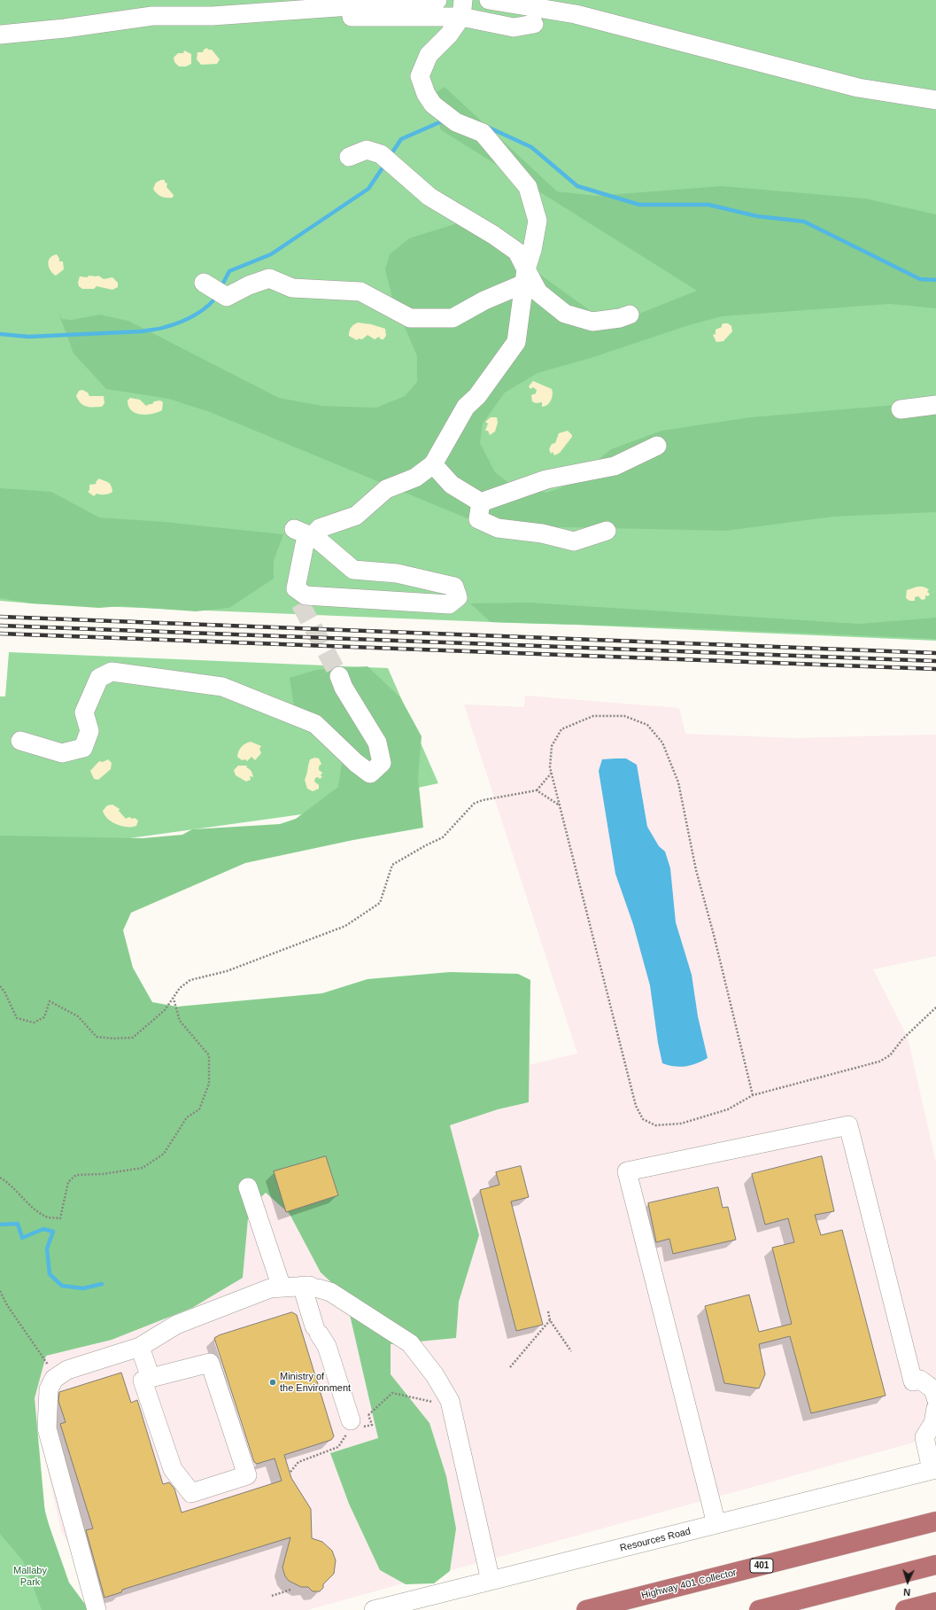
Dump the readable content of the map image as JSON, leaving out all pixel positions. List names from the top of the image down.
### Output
{
  "streets": {
    "highway": ["401", "Highway 401 Collector"],
    "street": ["Resources Road"]
  },
  "parks": ["Mallaby Park"],
  "places": ["Ministry of the Environment"],
  "north": "bottom"
}
